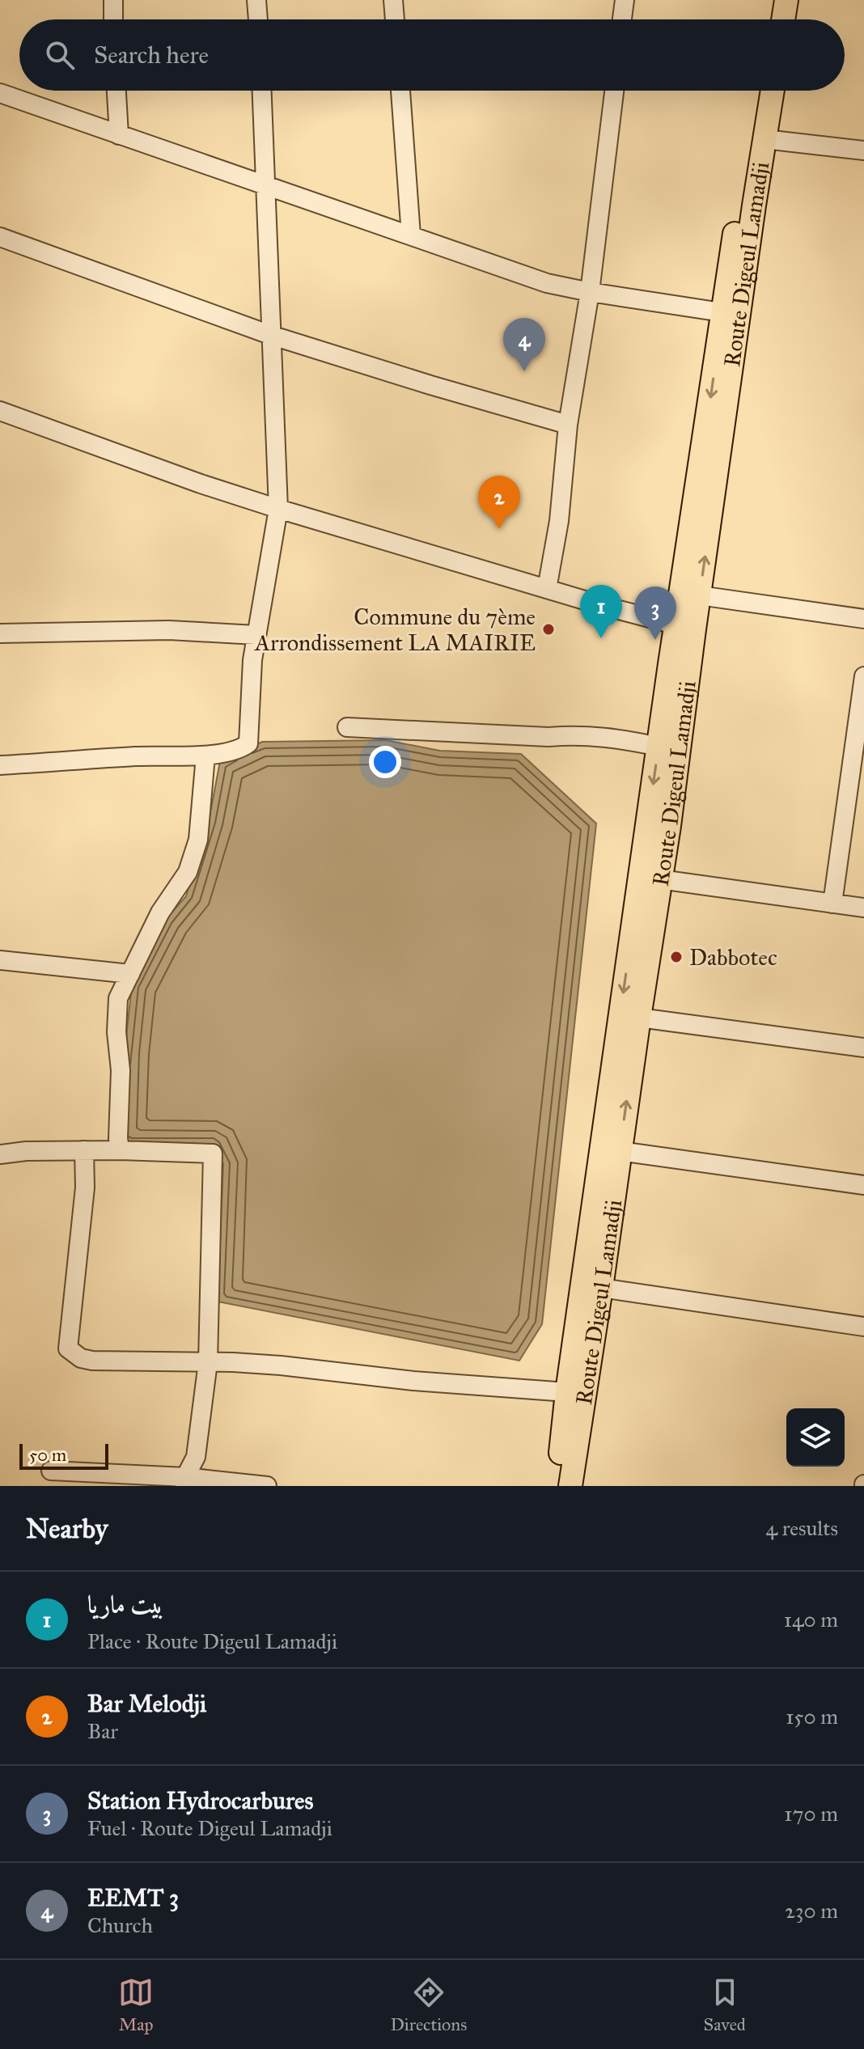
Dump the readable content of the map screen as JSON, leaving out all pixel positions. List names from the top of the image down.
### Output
{
  "streets": {
    "main road": ["Route Digeul Lamadji"]
  },
  "places": ["Commune du 7ème Arrondissement LA MAIRIE", "Dabbotec"],
  "scale_bar": "50 m",
  "page": {
    "search": "Search here",
    "pins": [
      "4",
      "2",
      "1",
      "3"
    ],
    "scale": "50 m",
    "heading": ["Nearby", "4 results"],
    "list": [
      {
        "mark": "1",
        "name": "بيت ماريا",
        "note": "Place · Route Digeul Lamadji",
        "value": "140 m"
      },
      {
        "mark": "2",
        "name": "Bar Melodji",
        "note": "Bar",
        "value": "150 m"
      },
      {
        "mark": "3",
        "name": "Station Hydrocarbures",
        "note": "Fuel · Route Digeul Lamadji",
        "value": "170 m"
      },
      {
        "mark": "4",
        "name": "EEMT 3",
        "note": "Church",
        "value": "230 m"
      }
    ],
    "nav": ["Map", "Directions", "Saved"]
  }
}
